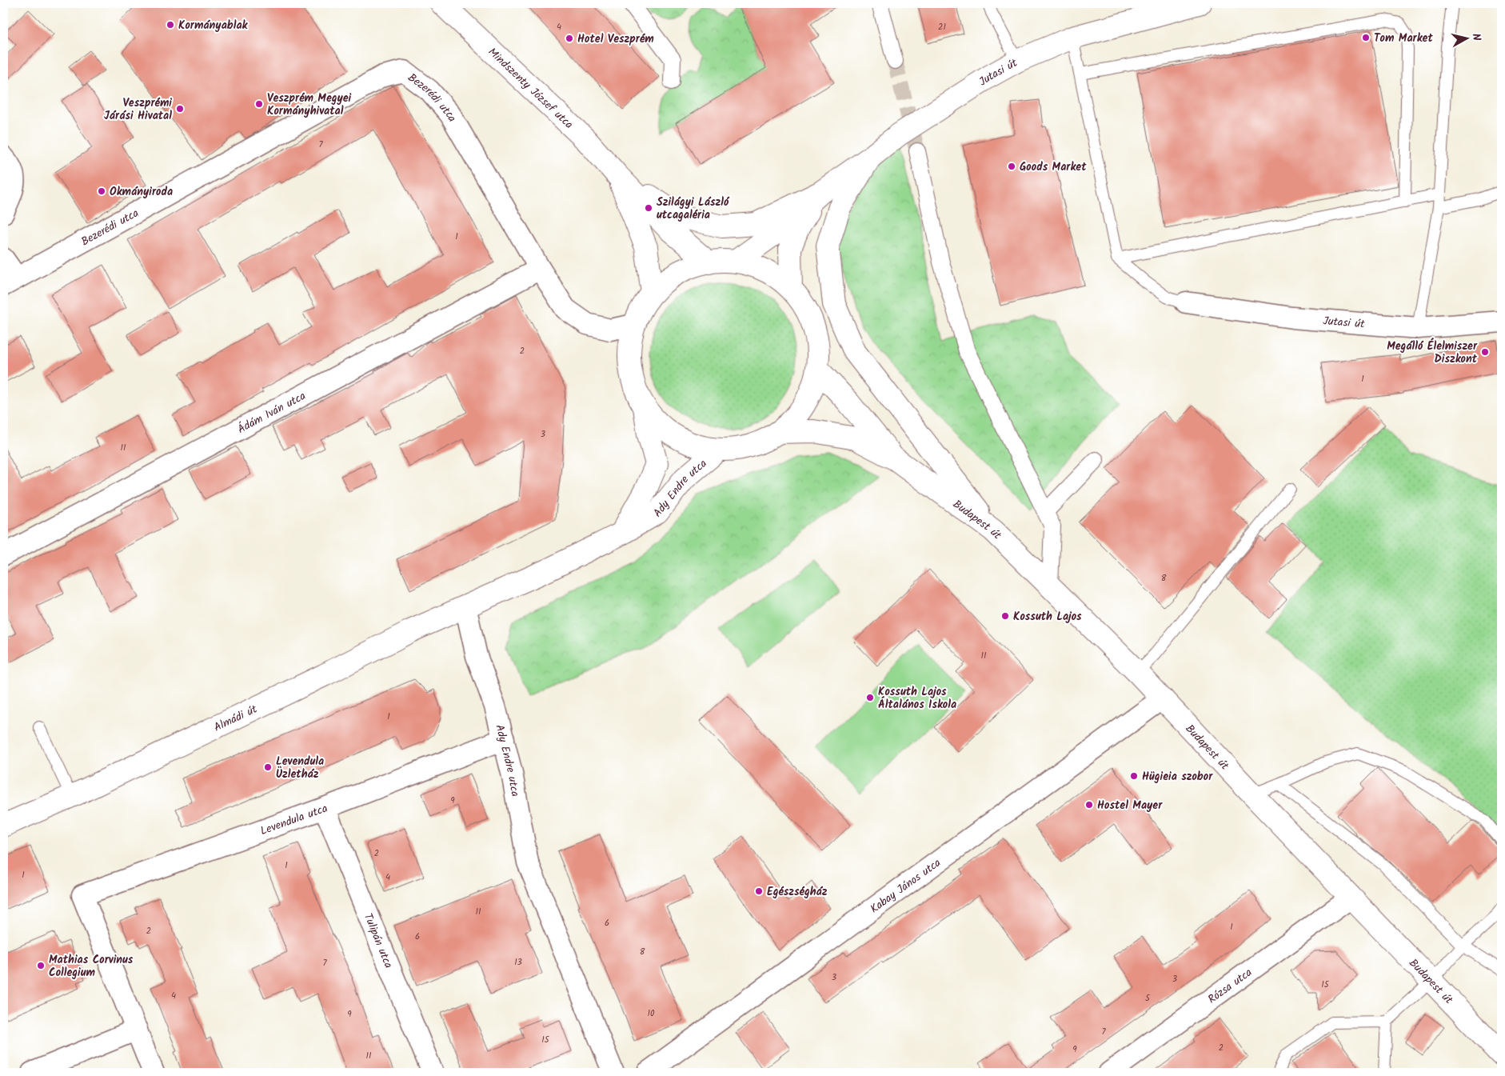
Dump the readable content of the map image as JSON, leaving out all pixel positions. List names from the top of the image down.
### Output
{
  "streets": {
    "main road": [
      "Jutasi út",
      "Mindszenty József utca",
      "Ady Endre utca",
      "Budapest út",
      "Almádi út"
    ],
    "street": [
      "Bezerédi utca",
      "Ádám Iván utca",
      "Levendula utca",
      "Kabay János utca",
      "Tulipán utca",
      "Rózsa utca"
    ]
  },
  "crossings": [
    ["Jutasi út", "Budapest út"],
    ["Mindszenty József utca", "Budapest út"],
    ["Bezerédi utca", "Ádám Iván utca"],
    ["Bezerédi utca", "Budapest út"],
    ["Ady Endre utca", "Budapest út"],
    ["Ady Endre utca", "Almádi út"],
    ["Ady Endre utca", "Levendula utca"],
    ["Budapest út", "Kabay János utca"],
    ["Budapest út", "Rózsa utca"],
    ["Levendula utca", "Tulipán utca"]
  ],
  "places": [
    "Kormányablak",
    "Tom Market",
    "Hotel Veszprém",
    "Veszprém Megyei Kormányhivatal",
    "Veszprémi Járási Hivatal",
    "Goods Market",
    "Okmányiroda",
    "Szilágyi László utcagaléria",
    "Megálló Élelmiszer Diszkont",
    "Kossuth Lajos",
    "Kossuth Lajos Általános Iskola",
    "Levendula Üzletház",
    "Hügieia szobor",
    "Hostel Mayer",
    "Egészségház",
    "Mathias Corvinus Collegium"
  ],
  "house_numbers": [
    "4",
    "21",
    "7",
    "1",
    "2",
    "1",
    "3",
    "11",
    "8",
    "11",
    "1",
    "9",
    "2",
    "1",
    "1",
    "4",
    "11",
    "6",
    "1",
    "2",
    "6",
    "8",
    "13",
    "7",
    "3",
    "3",
    "15",
    "4",
    "5",
    "10",
    "9",
    "7",
    "15",
    "2",
    "9",
    "11"
  ],
  "north": "right"
}
